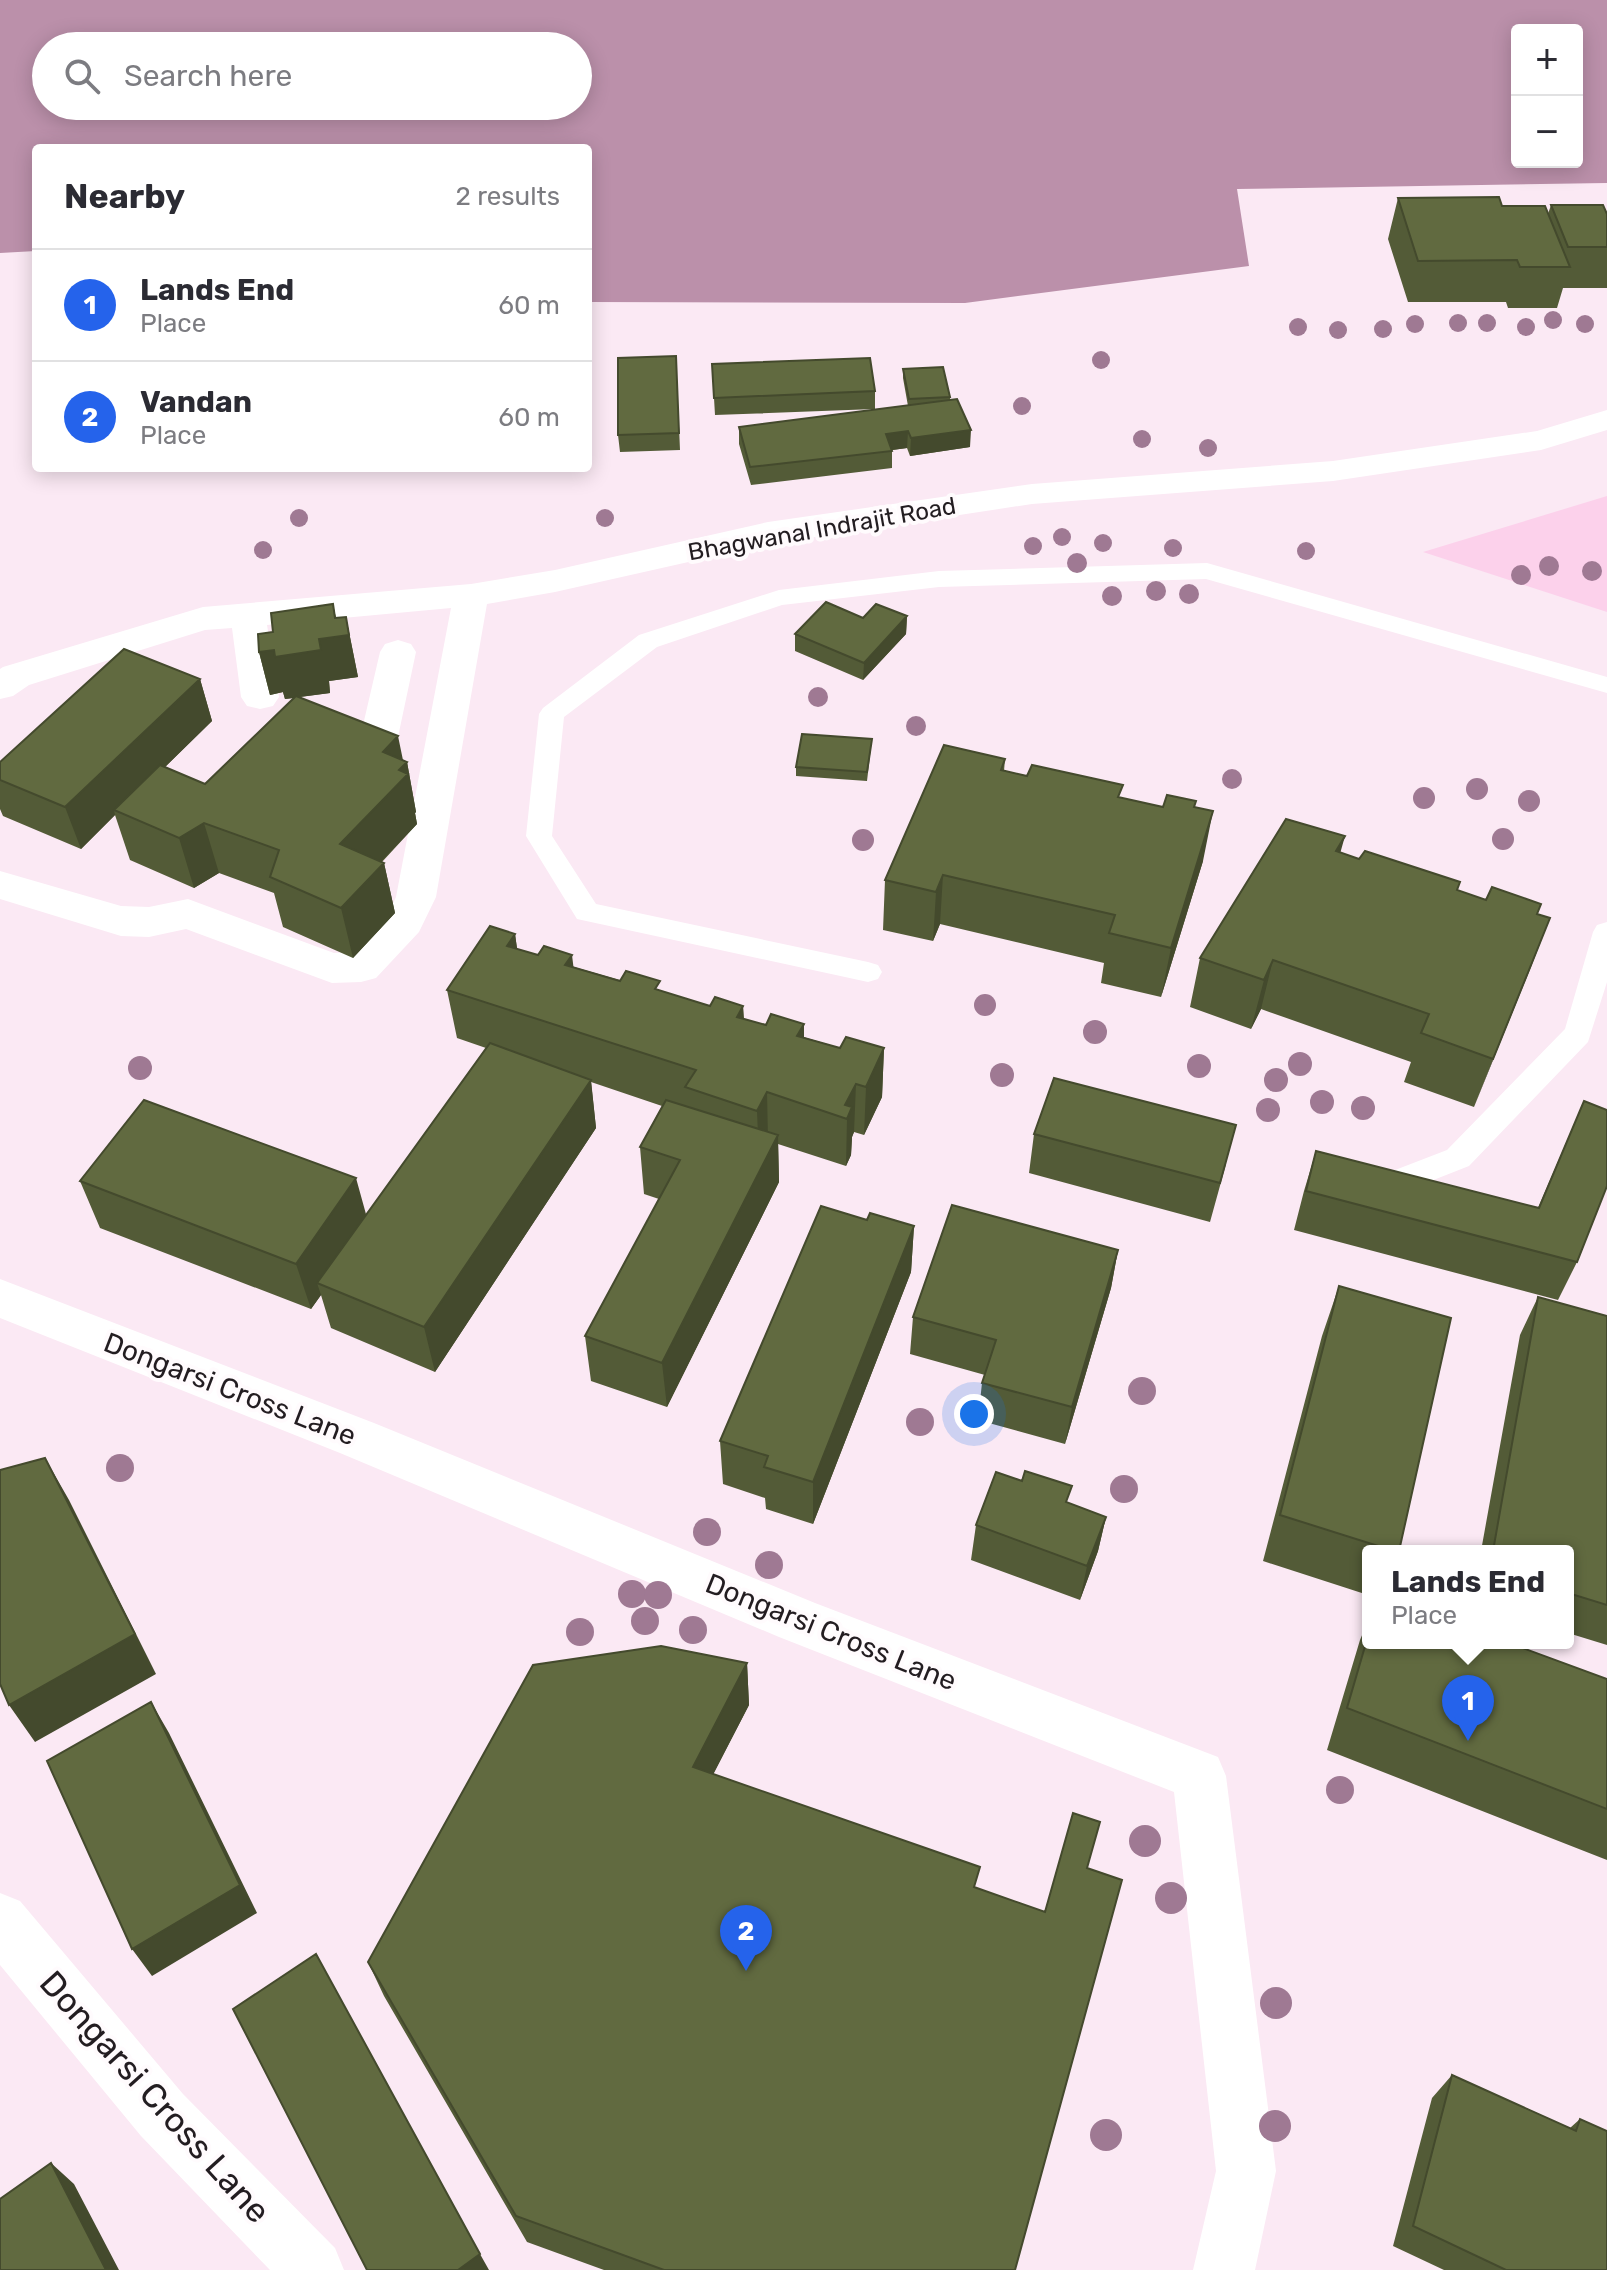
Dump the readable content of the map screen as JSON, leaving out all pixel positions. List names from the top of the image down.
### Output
{
  "streets": {
    "street": ["Bhagwanal Indrajit Road", "Dongarsi Cross Lane"]
  },
  "page": {
    "map_buttons": ["+", "−"],
    "search": "Search here",
    "heading": ["Nearby", "2 results"],
    "list": [
      {
        "mark": "1",
        "name": "Lands End",
        "note": "Place",
        "value": "60 m"
      },
      {
        "mark": "2",
        "name": "Vandan",
        "note": "Place",
        "value": "60 m"
      }
    ],
    "popup": ["Lands End", "Place"],
    "pins": ["1", "2"]
  }
}
